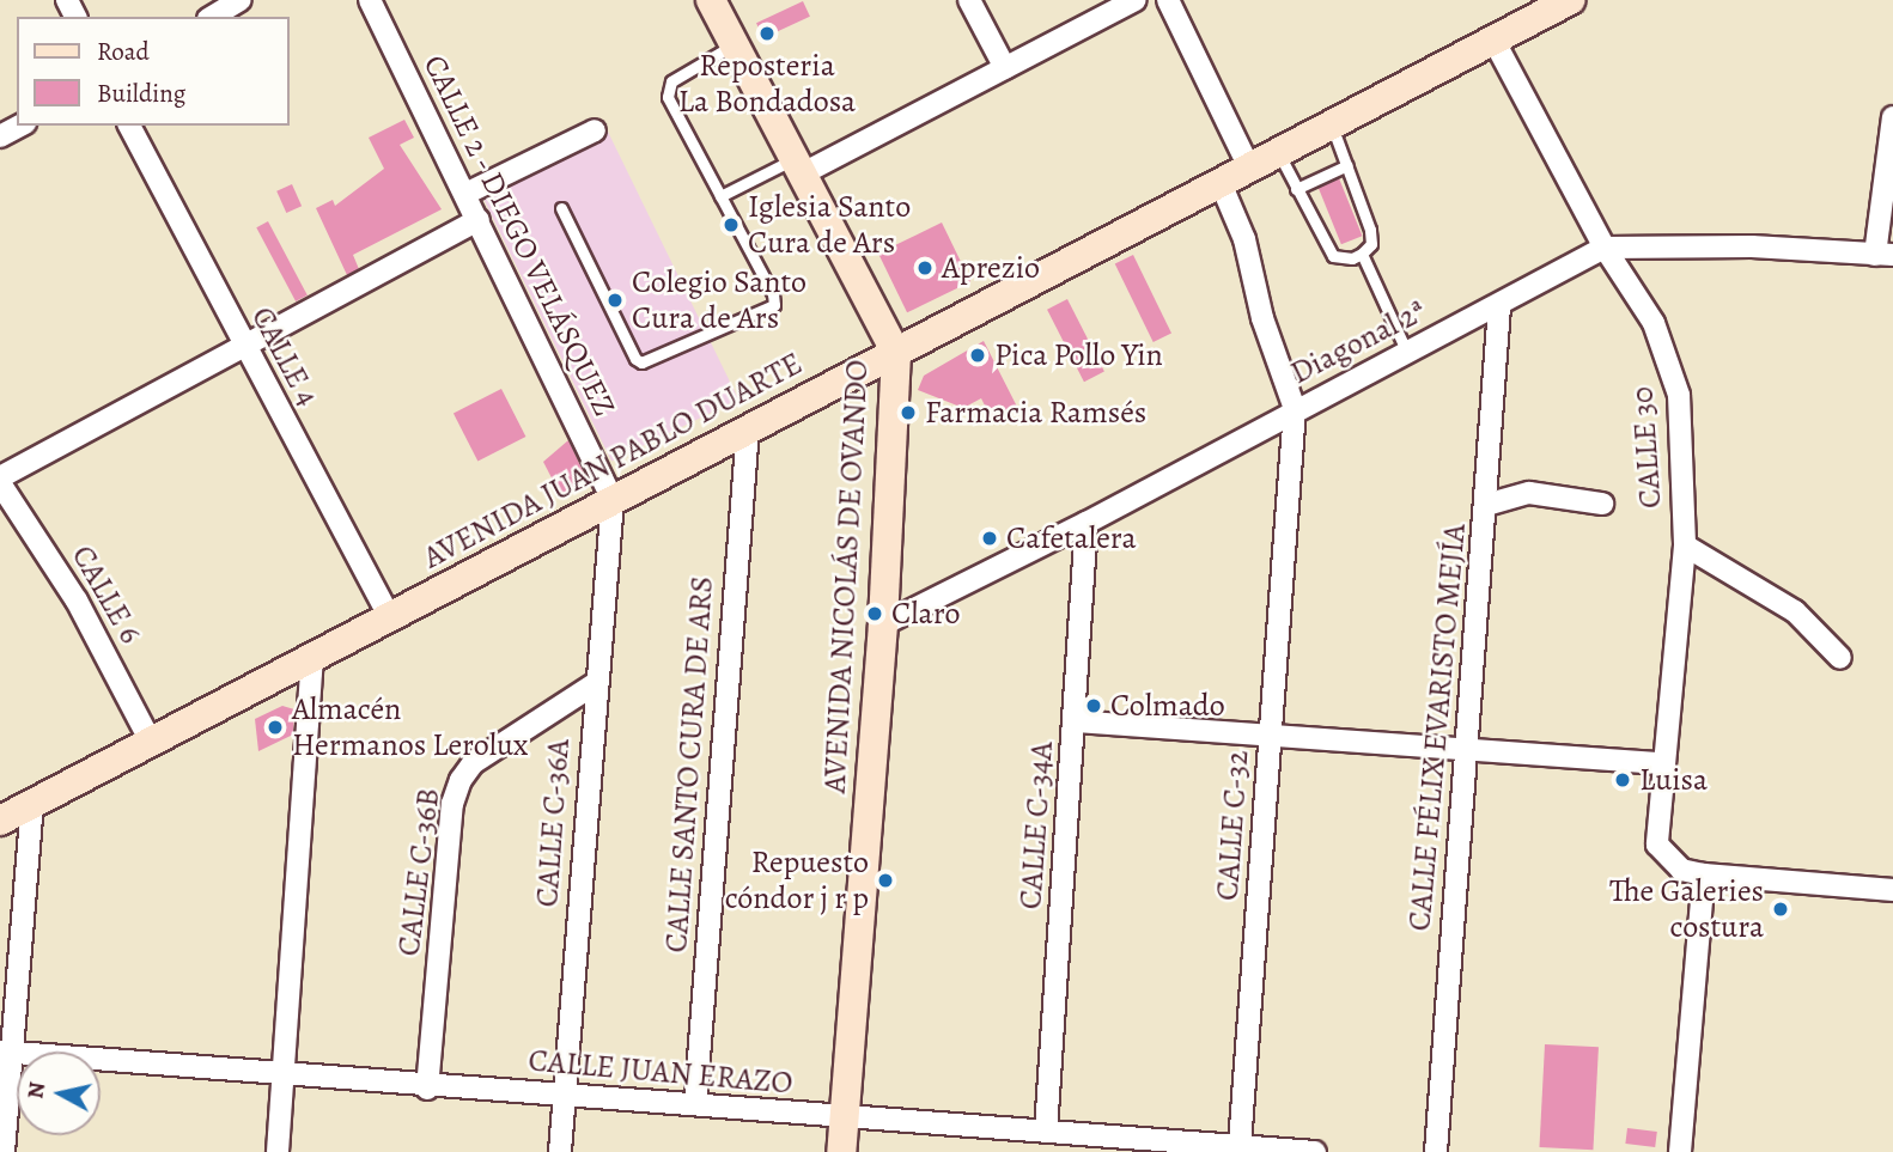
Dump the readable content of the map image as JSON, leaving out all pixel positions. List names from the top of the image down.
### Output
{
  "streets": {
    "main road": ["AVENIDA JUAN PABLO DUARTE", "AVENIDA NICOLÁS DE OVANDO"],
    "street": [
      "CALLE 2 - DIEGO VELÁSQUEZ",
      "Diagonal 2ª",
      "CALLE 4",
      "CALLE 30",
      "CALLE 6",
      "CALLE FÉLIX EVARISTO MEJÍA",
      "CALLE SANTO CURA DE ARS",
      "CALLE C-36A",
      "CALLE C-34A",
      "CALLE C-32",
      "CALLE C-36B",
      "CALLE JUAN ERAZO"
    ]
  },
  "crossings": [
    ["CALLE 2 - DIEGO VELÁSQUEZ", "AVENIDA JUAN PABLO DUARTE"],
    ["CALLE 2 - DIEGO VELÁSQUEZ", "CALLE C-36A"],
    ["Diagonal 2ª", "CALLE 30"],
    ["Diagonal 2ª", "AVENIDA NICOLÁS DE OVANDO"],
    ["Diagonal 2ª", "CALLE FÉLIX EVARISTO MEJÍA"],
    ["Diagonal 2ª", "CALLE C-34A"],
    ["Diagonal 2ª", "CALLE C-32"],
    ["CALLE 4", "AVENIDA JUAN PABLO DUARTE"],
    ["CALLE 30", "AVENIDA JUAN PABLO DUARTE"],
    ["AVENIDA JUAN PABLO DUARTE", "AVENIDA NICOLÁS DE OVANDO"],
    ["AVENIDA JUAN PABLO DUARTE", "CALLE 6"],
    ["AVENIDA JUAN PABLO DUARTE", "CALLE SANTO CURA DE ARS"],
    ["AVENIDA JUAN PABLO DUARTE", "CALLE C-36A"],
    ["AVENIDA NICOLÁS DE OVANDO", "CALLE JUAN ERAZO"],
    ["CALLE SANTO CURA DE ARS", "CALLE JUAN ERAZO"],
    ["CALLE C-36A", "CALLE C-36B"],
    ["CALLE C-36A", "CALLE JUAN ERAZO"],
    ["CALLE C-34A", "CALLE JUAN ERAZO"],
    ["CALLE C-32", "CALLE JUAN ERAZO"],
    ["CALLE C-36B", "CALLE JUAN ERAZO"]
  ],
  "places": [
    "Reposteria La Bondadosa",
    "Iglesia Santo Cura de Ars",
    "Aprezio",
    "Colegio Santo Cura de Ars",
    "Pica Pollo Yin",
    "Farmacia Ramsés",
    "Cafetalera",
    "Claro",
    "Colmado",
    "Almacén Hermanos Lerolux",
    "Luisa",
    "Repuesto cóndor j r p",
    "The Galeries costura"
  ],
  "legend": ["Road", "Building"],
  "north": "left"
}
